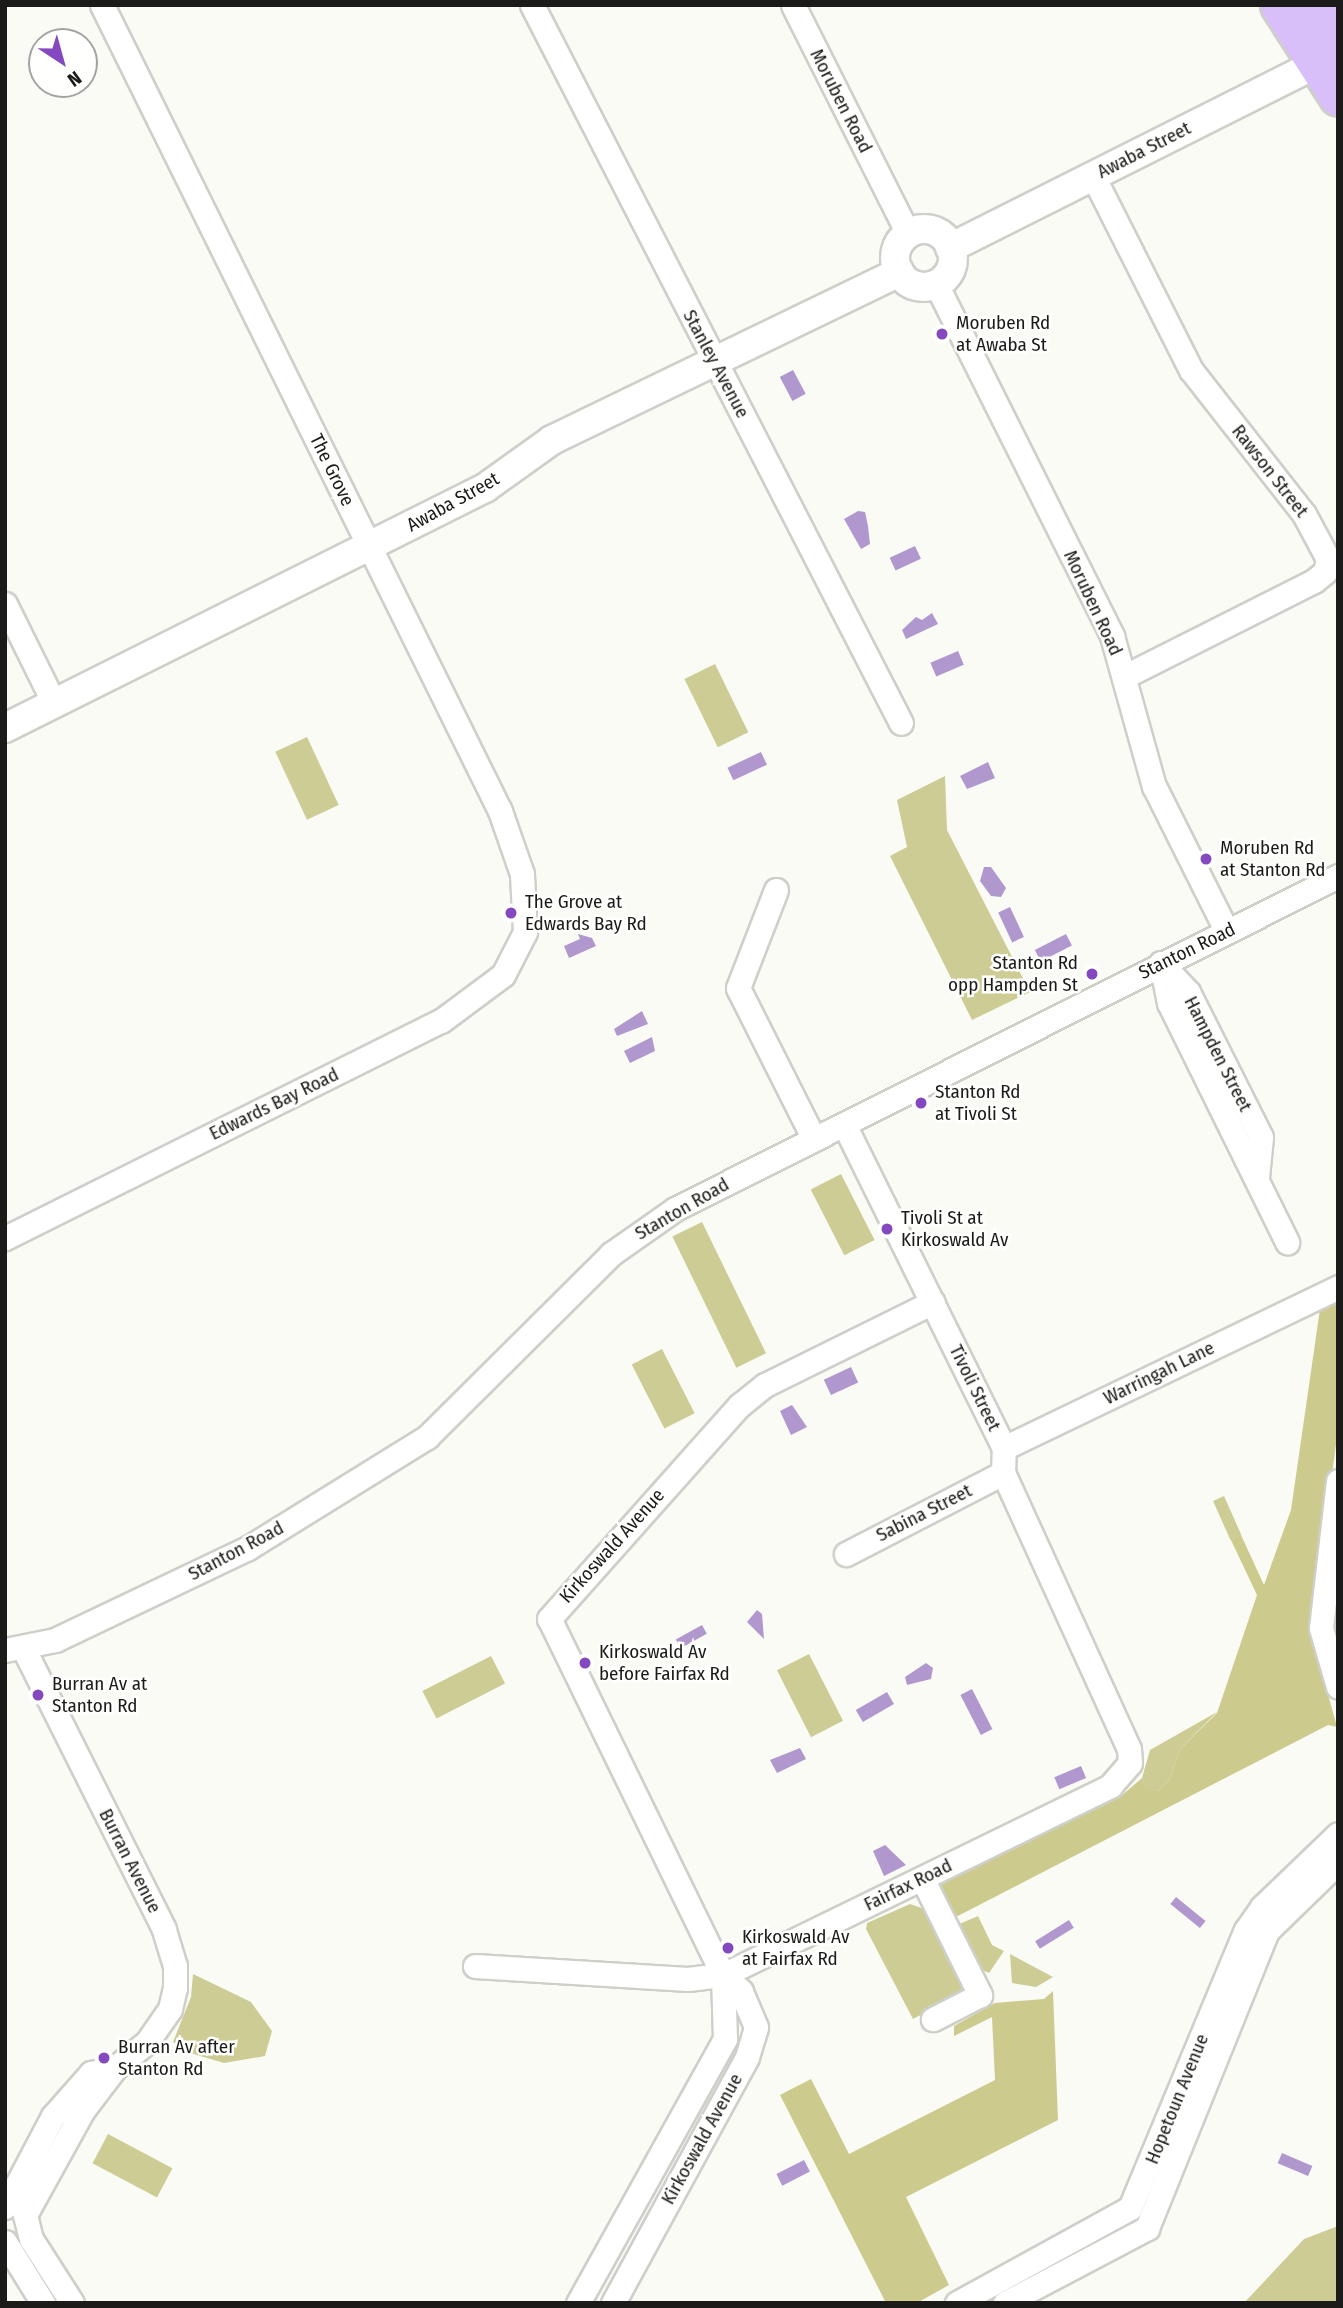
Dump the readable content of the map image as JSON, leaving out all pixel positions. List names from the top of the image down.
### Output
{
  "streets": {
    "street": [
      "Moruben Road",
      "Awaba Street",
      "Stanley Avenue",
      "The Grove",
      "Rawson Street",
      "Stanton Road",
      "Hampden Street",
      "Edwards Bay Road",
      "Warringah Lane",
      "Tivoli Street",
      "Sabina Street",
      "Kirkoswald Avenue",
      "Burran Avenue",
      "Fairfax Road",
      "Hopetoun Avenue"
    ]
  },
  "crossings": [
    ["Moruben Road", "Awaba Street"],
    ["Moruben Road", "Rawson Street"],
    ["Moruben Road", "Stanton Road"],
    ["Awaba Street", "Stanley Avenue"],
    ["Awaba Street", "The Grove"],
    ["Awaba Street", "Rawson Street"],
    ["The Grove", "Edwards Bay Road"],
    ["Stanton Road", "Hampden Street"],
    ["Stanton Road", "Tivoli Street"],
    ["Stanton Road", "Burran Avenue"],
    ["Warringah Lane", "Tivoli Street"],
    ["Tivoli Street", "Sabina Street"],
    ["Tivoli Street", "Kirkoswald Avenue"],
    ["Tivoli Street", "Fairfax Road"],
    ["Kirkoswald Avenue", "Fairfax Road"]
  ],
  "places": [
    "Moruben Rd at Awaba St",
    "Moruben Rd at Stanton Rd",
    "The Grove at Edwards Bay Rd",
    "Stanton Rd opp Hampden St",
    "Stanton Rd at Tivoli St",
    "Tivoli St at Kirkoswald Av",
    "Kirkoswald Av before Fairfax Rd",
    "Burran Av at Stanton Rd",
    "Kirkoswald Av at Fairfax Rd",
    "Burran Av after Stanton Rd"
  ],
  "north": "bottom right"
}
